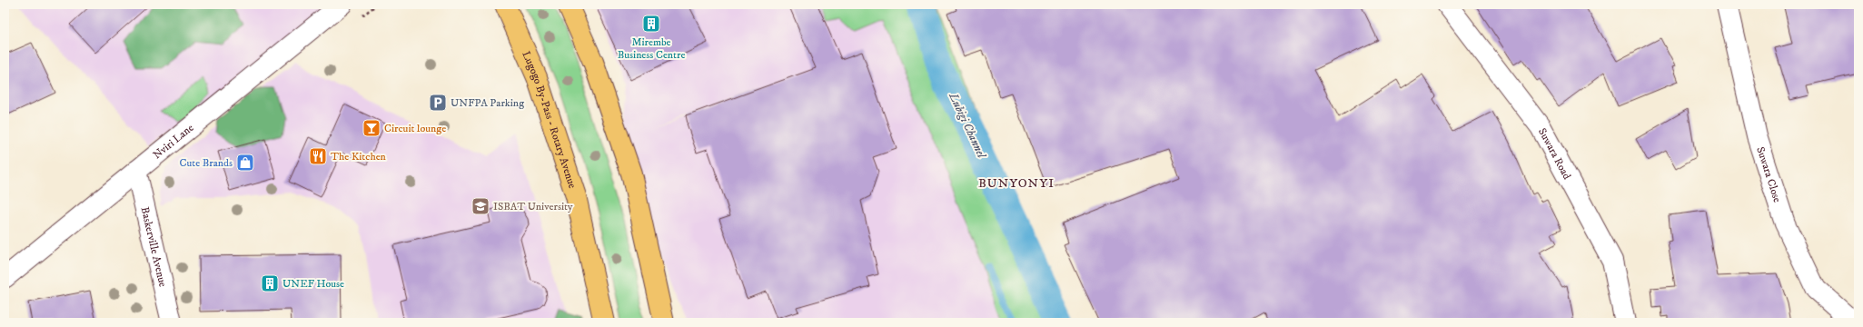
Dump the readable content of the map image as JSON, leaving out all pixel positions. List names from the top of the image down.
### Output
{
  "streets": {
    "main road": ["Lugogo By-Pass - Rotary Avenue"],
    "street": [
      "Nviri Lane",
      "Suwara Road",
      "Suwara Close",
      "Baskerville Avenue"
    ]
  },
  "crossings": [
    ["Nviri Lane", "Baskerville Avenue"]
  ],
  "districts": ["BUNYONYI"],
  "water": ["Lubigi Channel"],
  "places": {
    "building": ["Mirembe Business Centre", "UNEF House"],
    "parking": ["UNFPA Parking"],
    "bar": ["Circuit lounge"],
    "restaurant": ["The Kitchen"],
    "shop": ["Cute Brands"],
    "school or university": ["ISBAT University"]
  }
}
